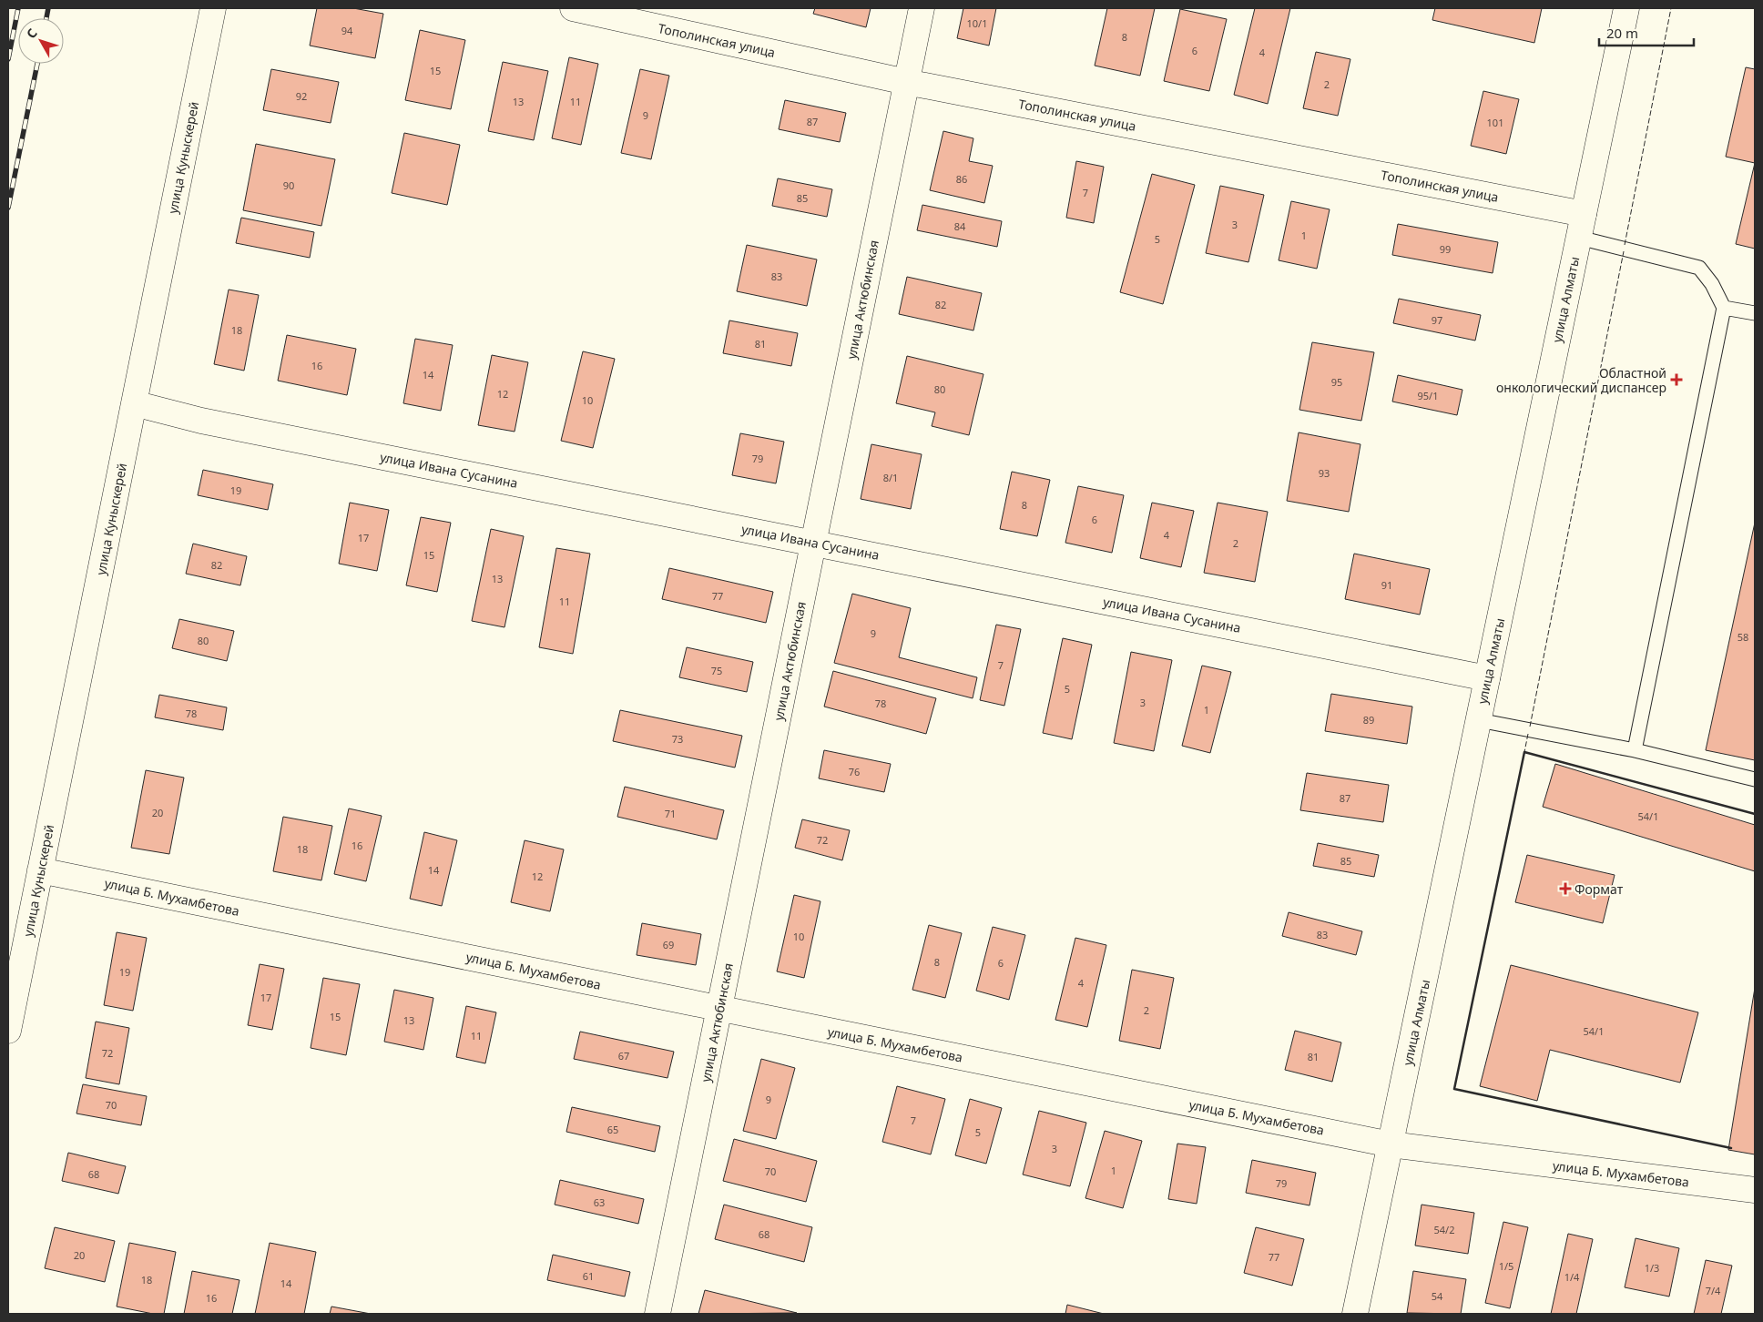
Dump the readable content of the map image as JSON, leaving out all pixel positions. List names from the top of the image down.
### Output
{
  "streets": {
    "street": [
      "Тополинская улица",
      "улица Куныскерей",
      "улица Актюбинская",
      "улица Алматы",
      "улица Ивана Сусанина",
      "улица Б. Мухамбетова"
    ]
  },
  "crossings": [
    ["Тополинская улица", "улица Актюбинская"],
    ["Тополинская улица", "улица Алматы"],
    ["улица Куныскерей", "улица Ивана Сусанина"],
    ["улица Куныскерей", "улица Б. Мухамбетова"],
    ["улица Актюбинская", "улица Ивана Сусанина"],
    ["улица Актюбинская", "улица Б. Мухамбетова"],
    ["улица Алматы", "улица Ивана Сусанина"],
    ["улица Алматы", "улица Б. Мухамбетова"]
  ],
  "places": {
    "health": ["Областной онкологический диспансер", "Формат"]
  },
  "house_numbers": [
    "10/1",
    "94",
    "8",
    "6",
    "4",
    "15",
    "2",
    "92",
    "13",
    "11",
    "9",
    "87",
    "101",
    "86",
    "90",
    "7",
    "85",
    "3",
    "84",
    "1",
    "5",
    "99",
    "83",
    "82",
    "97",
    "18",
    "81",
    "16",
    "14",
    "95",
    "80",
    "12",
    "95/1",
    "10",
    "79",
    "93",
    "8/1",
    "19",
    "8",
    "6",
    "4",
    "17",
    "2",
    "15",
    "82",
    "13",
    "91",
    "77",
    "11",
    "9",
    "58",
    "80",
    "7",
    "75",
    "5",
    "3",
    "78",
    "1",
    "78",
    "89",
    "73",
    "76",
    "87",
    "20",
    "71",
    "54/1",
    "72",
    "16",
    "18",
    "85",
    "14",
    "12",
    "83",
    "10",
    "69",
    "8",
    "6",
    "19",
    "4",
    "17",
    "2",
    "15",
    "13",
    "54/1",
    "11",
    "72",
    "67",
    "81",
    "9",
    "70",
    "7",
    "65",
    "5",
    "3",
    "1",
    "70",
    "68",
    "79",
    "63",
    "54/2",
    "68",
    "20",
    "77",
    "1/5",
    "1/3",
    "61",
    "1/4",
    "18",
    "14",
    "7/4",
    "54",
    "16"
  ],
  "scale_bar": "20 m",
  "north": "top left"
}
